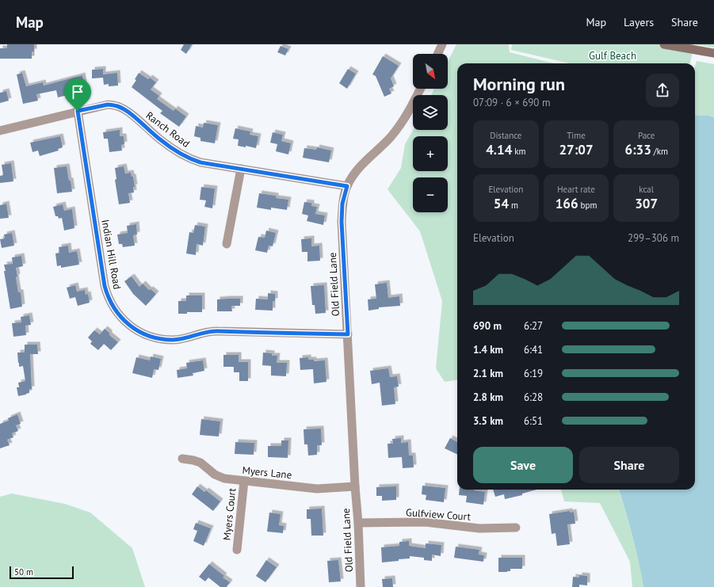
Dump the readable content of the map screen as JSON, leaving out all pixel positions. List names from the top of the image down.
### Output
{
  "streets": {
    "street": [
      "Ranch Road",
      "Indian Hill Road",
      "Old Field Lane",
      "Myers Lane",
      "Myers Court",
      "Gulfview Court"
    ]
  },
  "crossings": [
    ["Ranch Road", "Indian Hill Road"],
    ["Ranch Road", "Old Field Lane"],
    ["Indian Hill Road", "Old Field Lane"],
    ["Old Field Lane", "Myers Lane"],
    ["Old Field Lane", "Gulfview Court"],
    ["Myers Lane", "Myers Court"]
  ],
  "parks": ["Gulf Beach"],
  "scale_bar": "50 m",
  "north": "bottom right",
  "page": {
    "header": "Map",
    "nav": ["Map", "Layers", "Share"],
    "map_buttons": ["+", "−"],
    "heading": ["Morning run", "07:09 · 6 × 690 m"],
    "stats": [
      ["Distance", "4.14 km"],
      ["Time", "27:07"],
      ["Pace", "6:33 /km"],
      ["Elevation", "54 m"],
      ["Heart rate", "166 bpm"],
      ["kcal", "307"]
    ],
    "chart": ["Elevation", "299–306 m"],
    "list": [
      {
        "name": "690 m",
        "note": "6:27"
      },
      {
        "name": "1.4 km",
        "note": "6:41"
      },
      {
        "name": "2.1 km",
        "note": "6:19"
      },
      {
        "name": "2.8 km",
        "note": "6:28"
      },
      {
        "name": "3.5 km",
        "note": "6:51"
      }
    ],
    "buttons": ["Save", "Share"],
    "scale": "50 m"
  }
}
